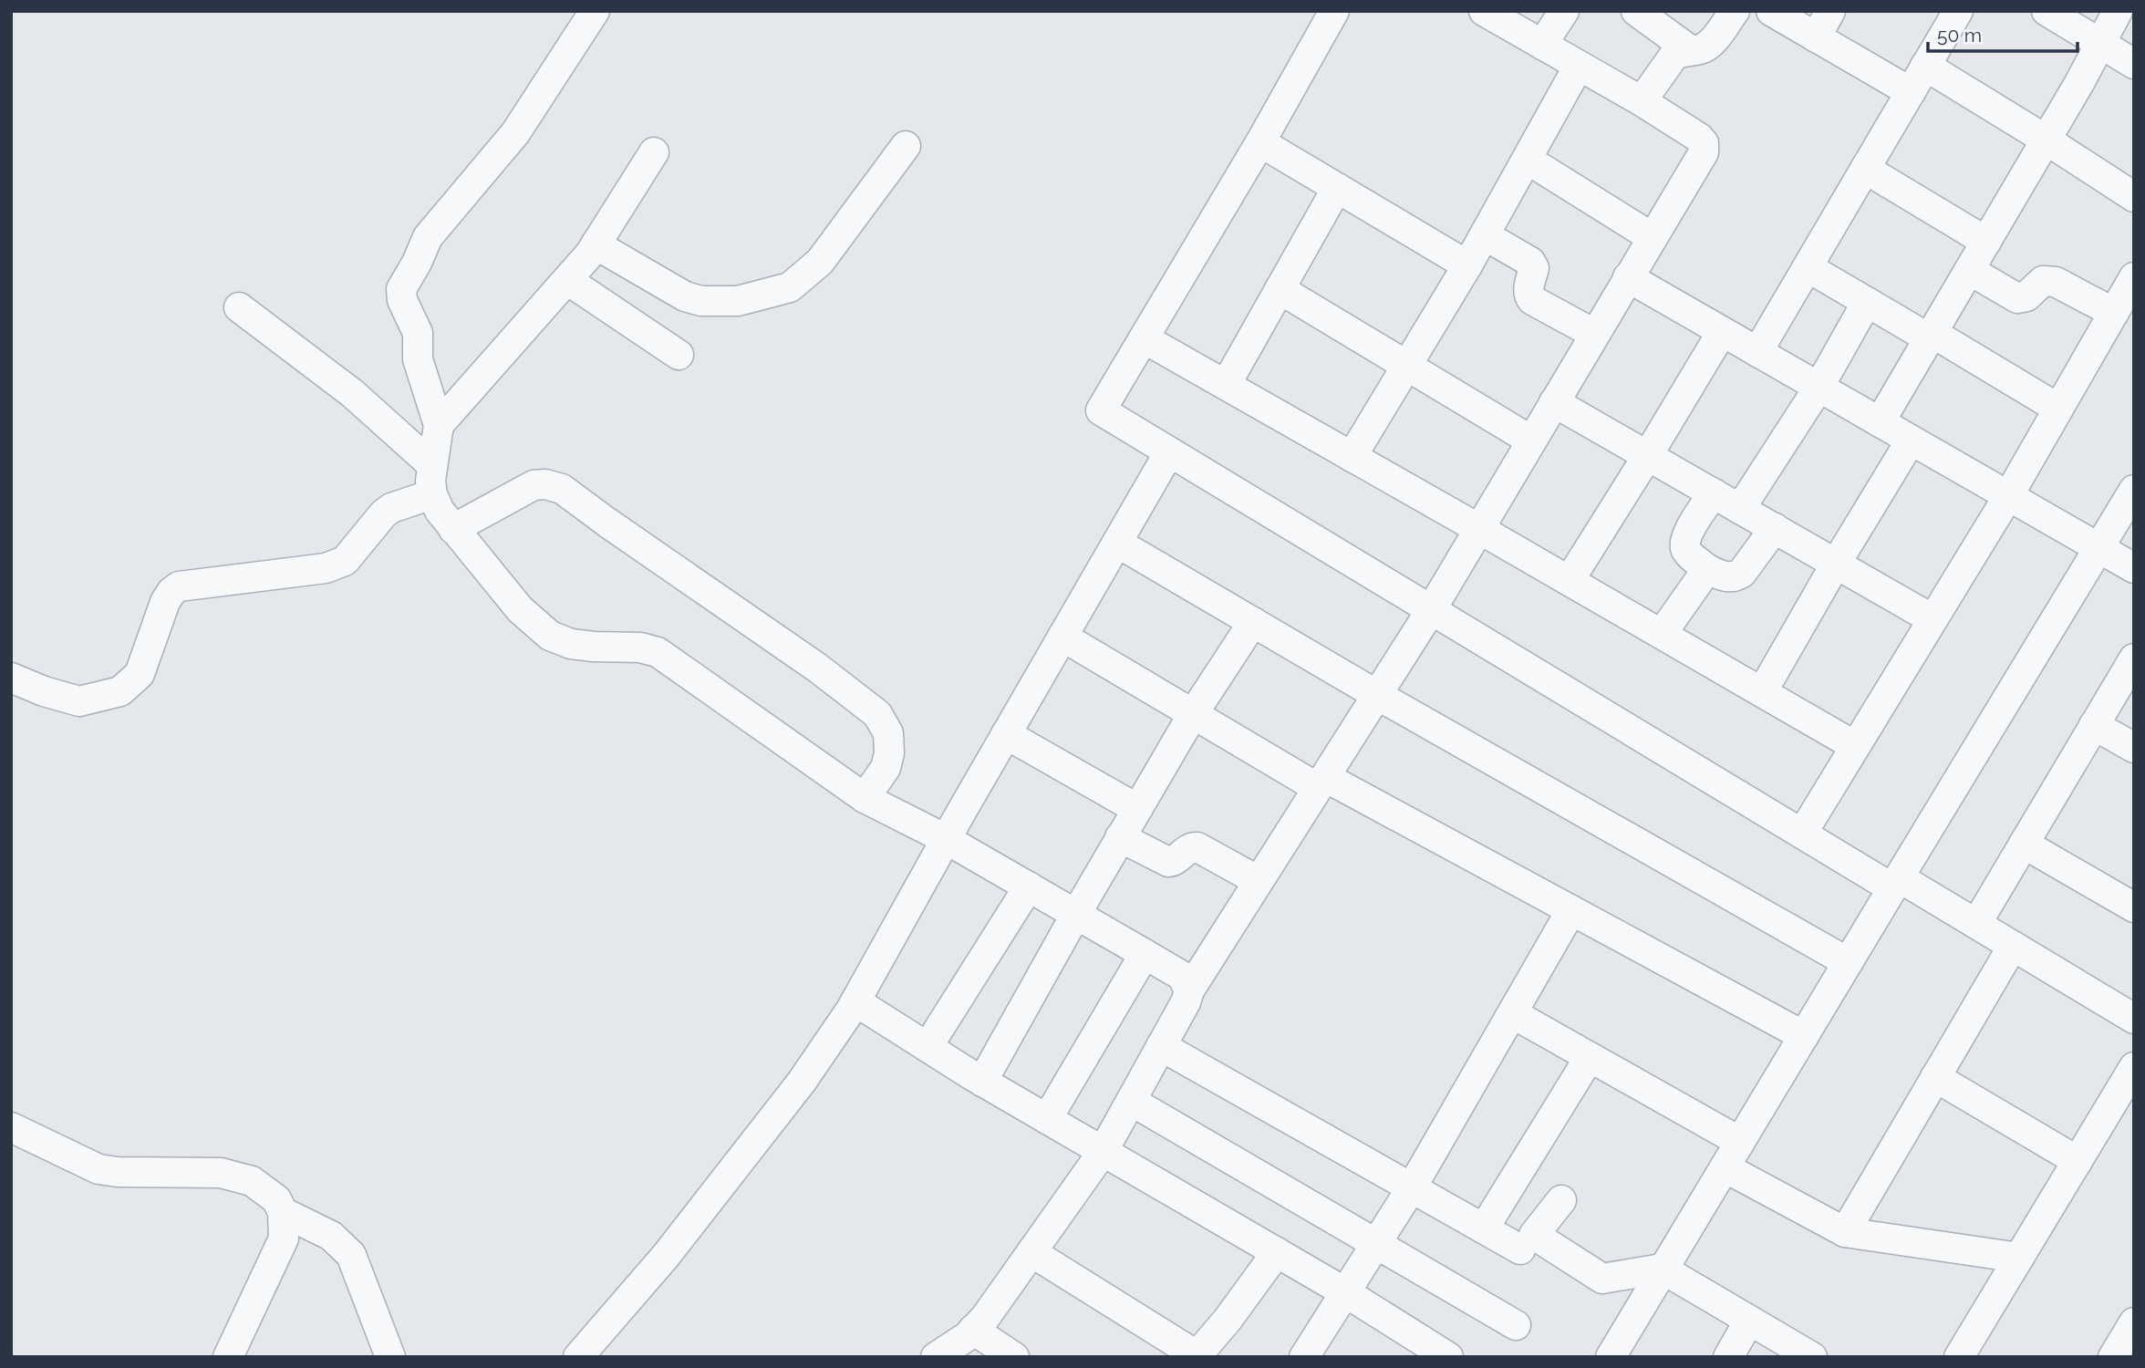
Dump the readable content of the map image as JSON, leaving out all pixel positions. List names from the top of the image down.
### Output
{
  "scale_bar": "50 m"
}
